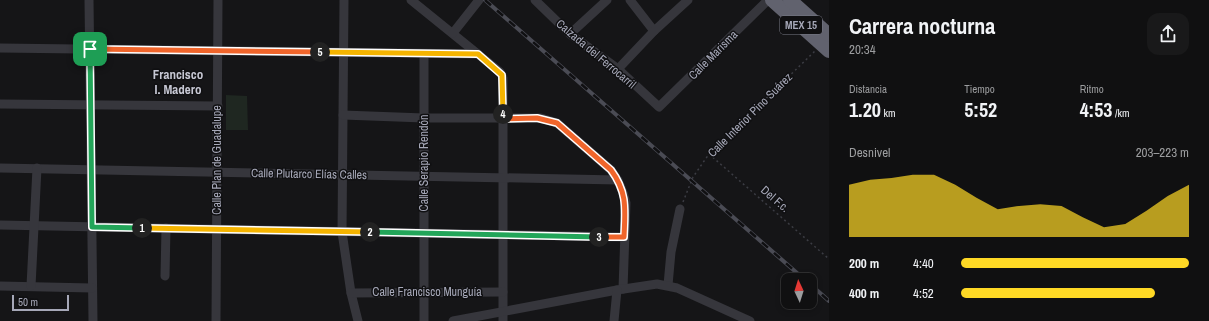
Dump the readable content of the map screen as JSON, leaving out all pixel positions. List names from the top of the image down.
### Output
{
  "streets": {
    "highway": ["MEX 15"],
    "street": [
      "Calzada del Ferrocarril",
      "Calle Marisma",
      "Calle Plan de Guadalupe",
      "Calle Serapio Rendón",
      "Calle Plutarco Elías Calles",
      "Calle Francisco Munguía"
    ],
    "path": ["Calle Interior Pino Suárez", "Del F.c."]
  },
  "crossings": [
    ["MEX 15", "Calle Interior Pino Suárez"],
    ["Calzada del Ferrocarril", "Calle Marisma"],
    ["Calle Interior Pino Suárez", "Del F.c."],
    ["Calle Plan de Guadalupe", "Calle Plutarco Elías Calles"],
    ["Calle Serapio Rendón", "Calle Plutarco Elías Calles"],
    ["Calle Serapio Rendón", "Calle Francisco Munguía"]
  ],
  "districts": ["Francisco I. Madero"],
  "scale_bar": "50 m",
  "north": "top",
  "page": {
    "heading": ["Carrera nocturna", "20:34"],
    "pins": [
      "5",
      "4",
      "1",
      "2",
      "3"
    ],
    "stats": [
      ["Distancia", "1.20 km"],
      ["Tiempo", "5:52"],
      ["Ritmo", "4:53 /km"]
    ],
    "chart": ["Desnivel", "203–223 m"],
    "list": [
      {
        "name": "200 m",
        "note": "4:40"
      },
      {
        "name": "400 m",
        "note": "4:52"
      }
    ],
    "scale": "50 m"
  }
}
